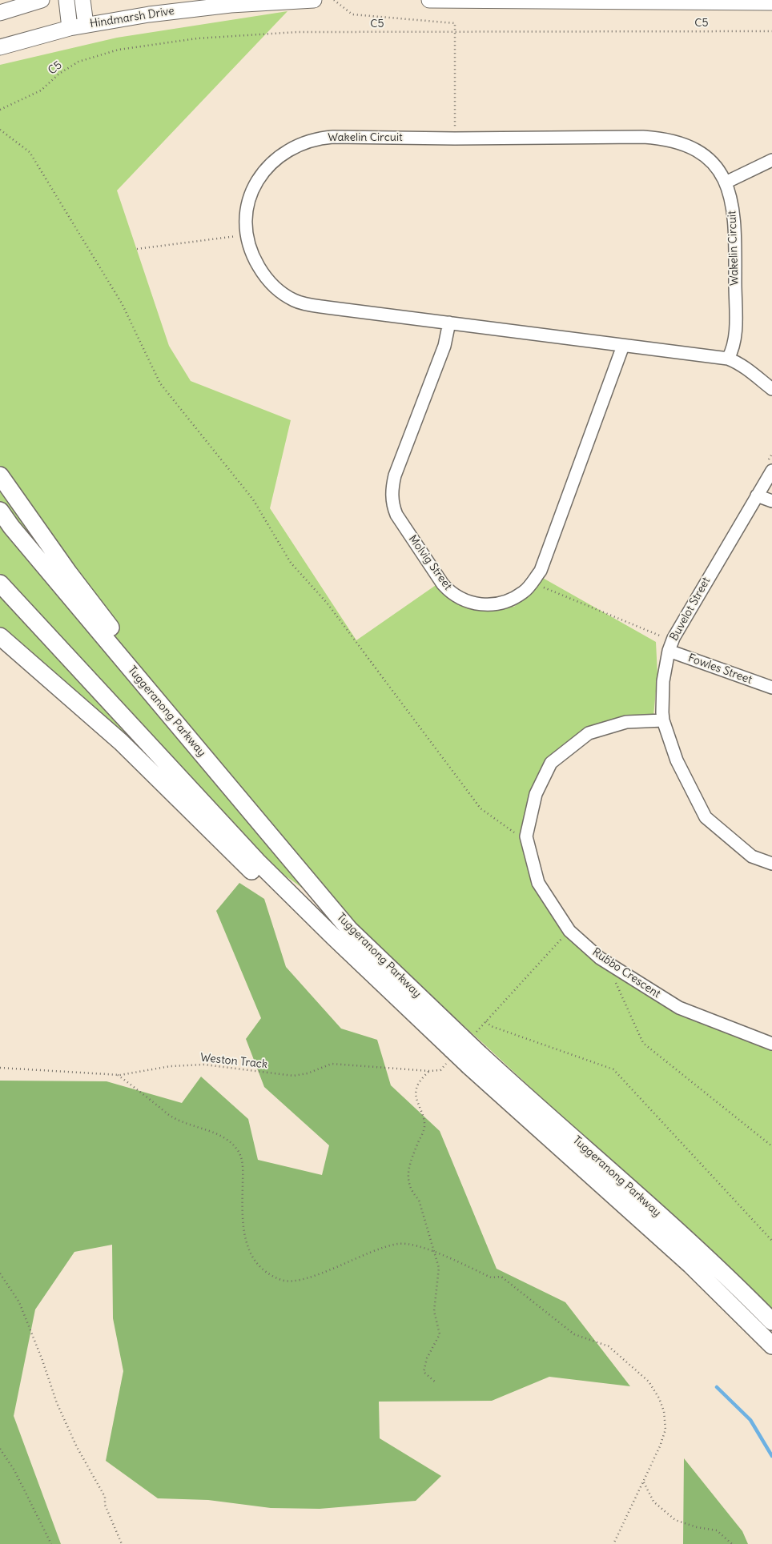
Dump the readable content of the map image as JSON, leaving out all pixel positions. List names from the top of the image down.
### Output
{
  "streets": {
    "highway": ["Tuggeranong Parkway"],
    "main road": ["Hindmarsh Drive"],
    "street": [
      "Wakelin Circuit",
      "Molvig Street",
      "Buvelot Street",
      "Fowles Street",
      "Rubbo Crescent"
    ],
    "path": ["C5", "Weston Track"]
  },
  "crossings": [
    ["Wakelin Circuit", "Molvig Street"],
    ["Buvelot Street", "Fowles Street"],
    ["Buvelot Street", "Rubbo Crescent"],
    ["Tuggeranong Parkway", "Weston Track"]
  ]
}
